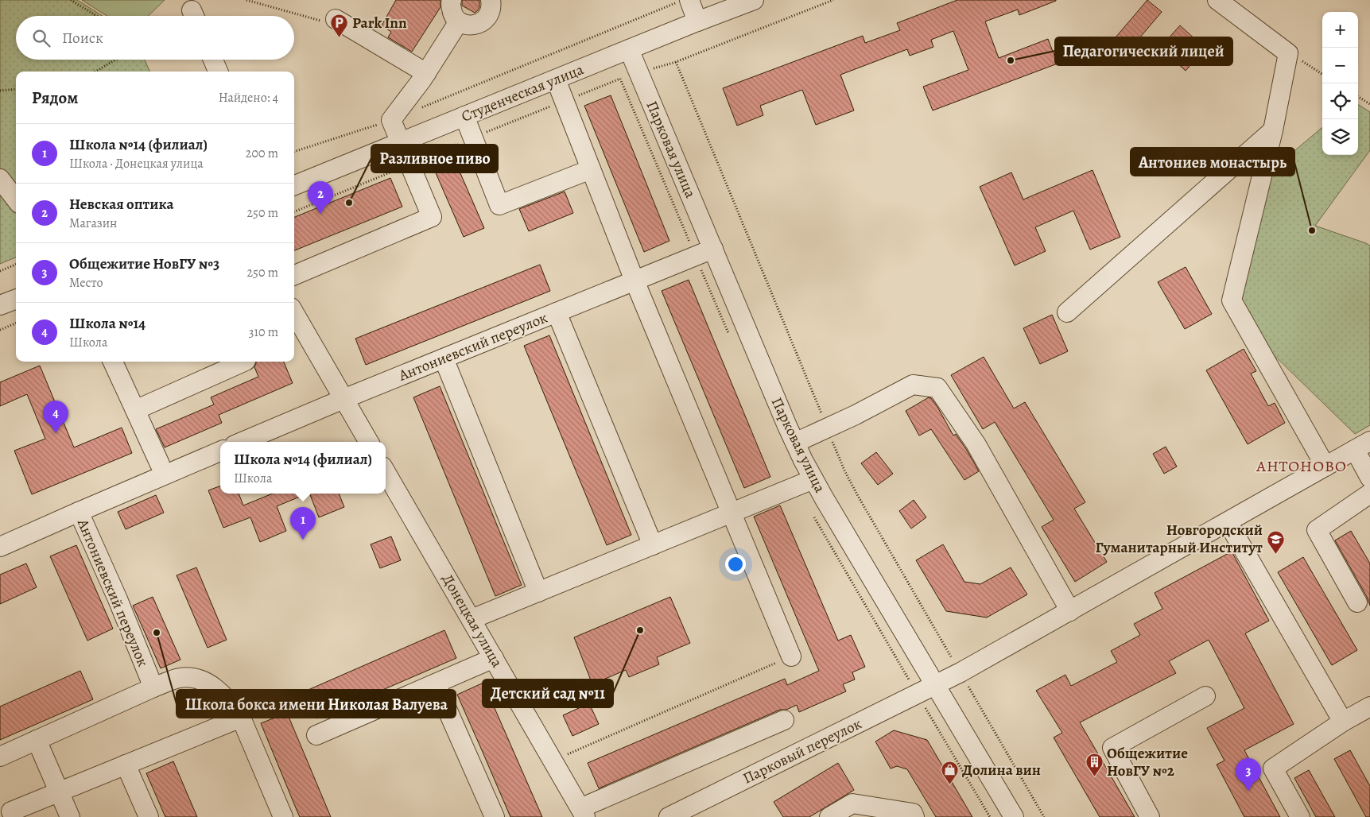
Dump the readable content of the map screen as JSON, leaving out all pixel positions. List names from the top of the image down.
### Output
{
  "streets": {
    "street": [
      "Студенческая улица",
      "Парковая улица",
      "Антониевский переулок",
      "Донецкая улица",
      "Парковый переулок"
    ]
  },
  "crossings": [
    ["Студенческая улица", "Парковая улица"],
    ["Парковая улица", "Антониевский переулок"],
    ["Парковая улица", "Парковый переулок"]
  ],
  "districts": ["АНТОНОВО"],
  "places": {
    "parking": ["Park Inn"],
    "other": [
      "Педагогический лицей",
      "Разливное пиво",
      "Антониев монастырь",
      "Детский сад №11",
      "Школа бокса имени Николая Валуева"
    ],
    "school or university": ["Новгородский Гуманитарный Институт"],
    "building": ["Общежитие НовГУ №2"],
    "shop": ["Долина вин"]
  },
  "page": {
    "map_buttons": ["+", "−"],
    "search": "Поиск",
    "heading": ["Рядом", "Найдено: 4"],
    "list": [
      {
        "mark": "1",
        "name": "Школа №14 (филиал)",
        "note": "Школа · Донецкая улица",
        "value": "200 m"
      },
      {
        "mark": "2",
        "name": "Невская оптика",
        "note": "Магазин",
        "value": "250 m"
      },
      {
        "mark": "3",
        "name": "Общежитие НовГУ №3",
        "note": "Место",
        "value": "250 m"
      },
      {
        "mark": "4",
        "name": "Школа №14",
        "note": "Школа",
        "value": "310 m"
      }
    ],
    "pins": [
      "2",
      "4",
      "1",
      "3"
    ],
    "popup": ["Школа №14 (филиал)", "Школа"]
  }
}
